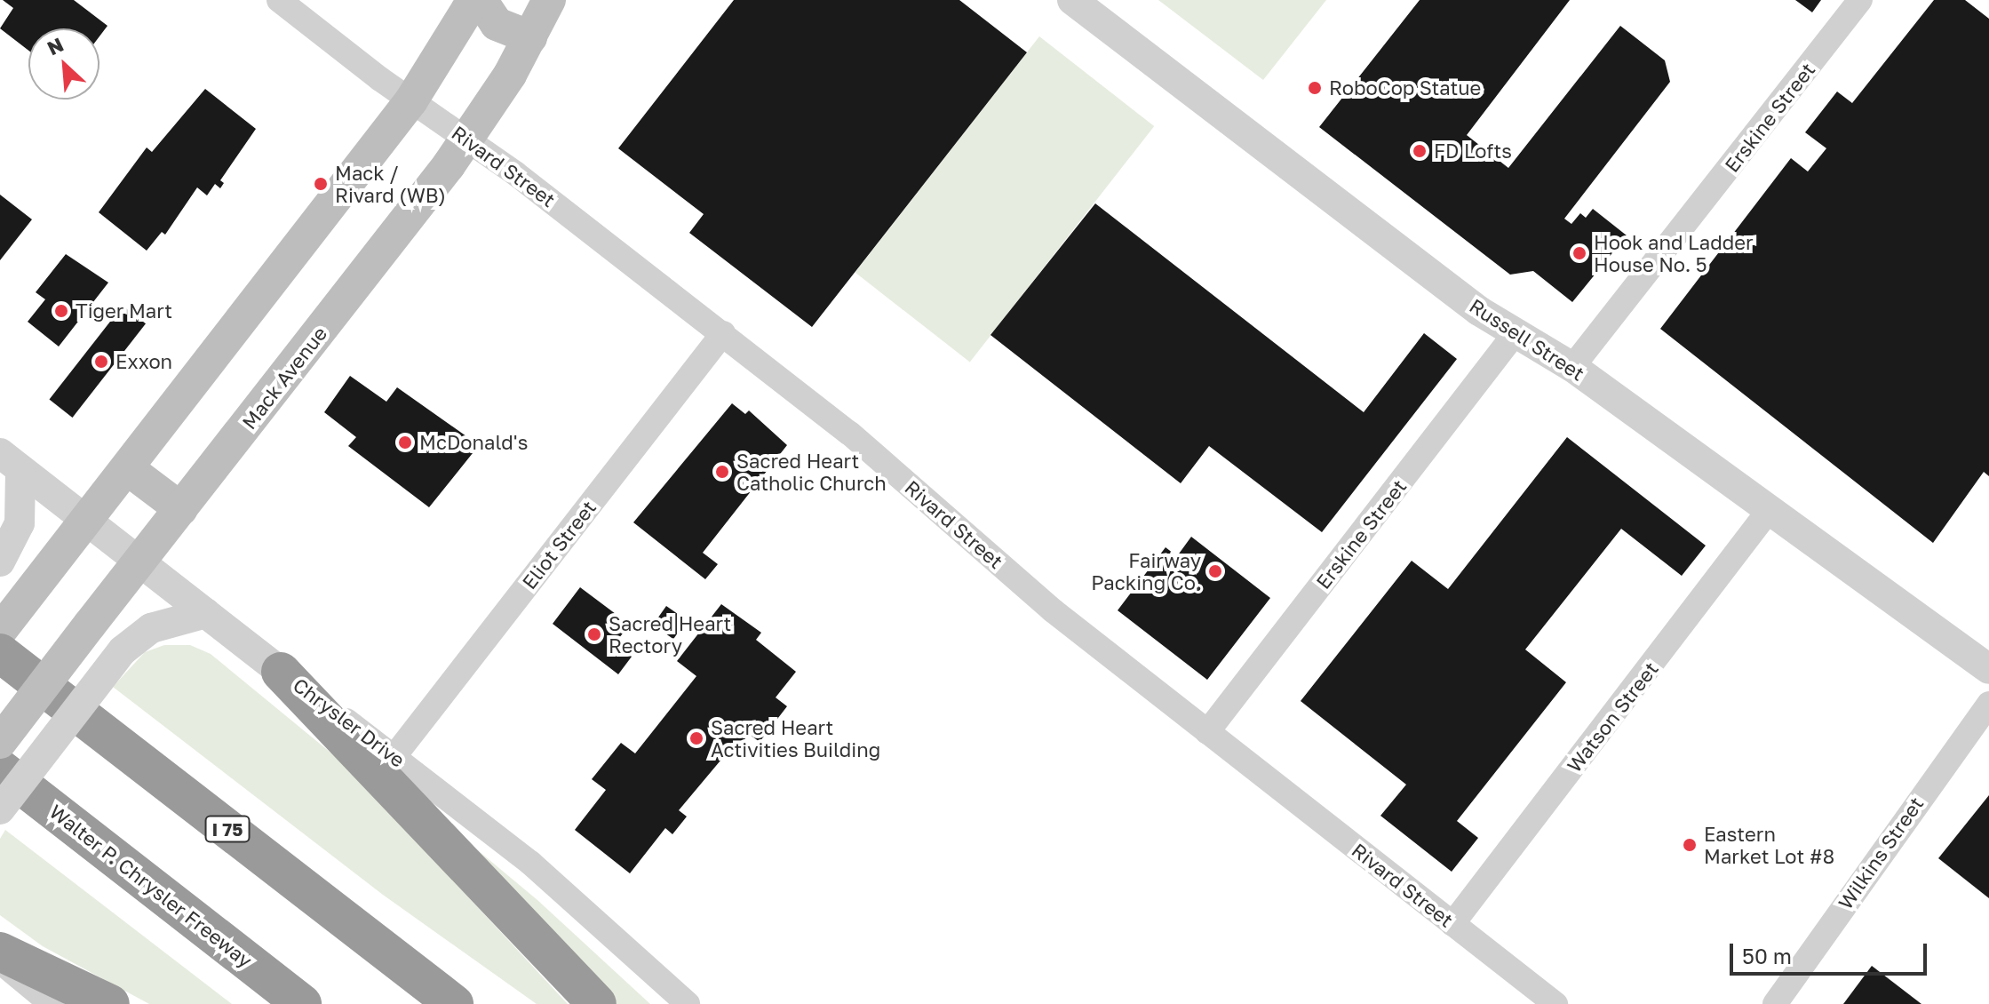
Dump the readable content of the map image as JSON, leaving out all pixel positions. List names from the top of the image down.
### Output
{
  "streets": {
    "highway": ["I 75", "Walter P. Chrysler Freeway"],
    "main road": ["Mack Avenue"],
    "street": [
      "Erskine Street",
      "Rivard Street",
      "Russell Street",
      "Eliot Street",
      "Watson Street",
      "Chrysler Drive",
      "Wilkins Street"
    ]
  },
  "crossings": [
    ["Erskine Street", "Rivard Street"],
    ["Erskine Street", "Russell Street"],
    ["Rivard Street", "Mack Avenue"],
    ["Rivard Street", "Eliot Street"],
    ["Rivard Street", "Watson Street"],
    ["Russell Street", "Watson Street"],
    ["Mack Avenue", "Chrysler Drive"],
    ["Eliot Street", "Chrysler Drive"]
  ],
  "places": [
    "RoboCop Statue",
    "FD Lofts",
    "Mack / Rivard (WB)",
    "Hook and Ladder House No. 5",
    "Tiger Mart",
    "Exxon",
    "McDonald's",
    "Sacred Heart Catholic Church",
    "Fairway Packing Co.",
    "Sacred Heart Rectory",
    "Sacred Heart Activities Building",
    "Eastern Market Lot #8"
  ],
  "scale_bar": "50 m",
  "north": "top left"
}
